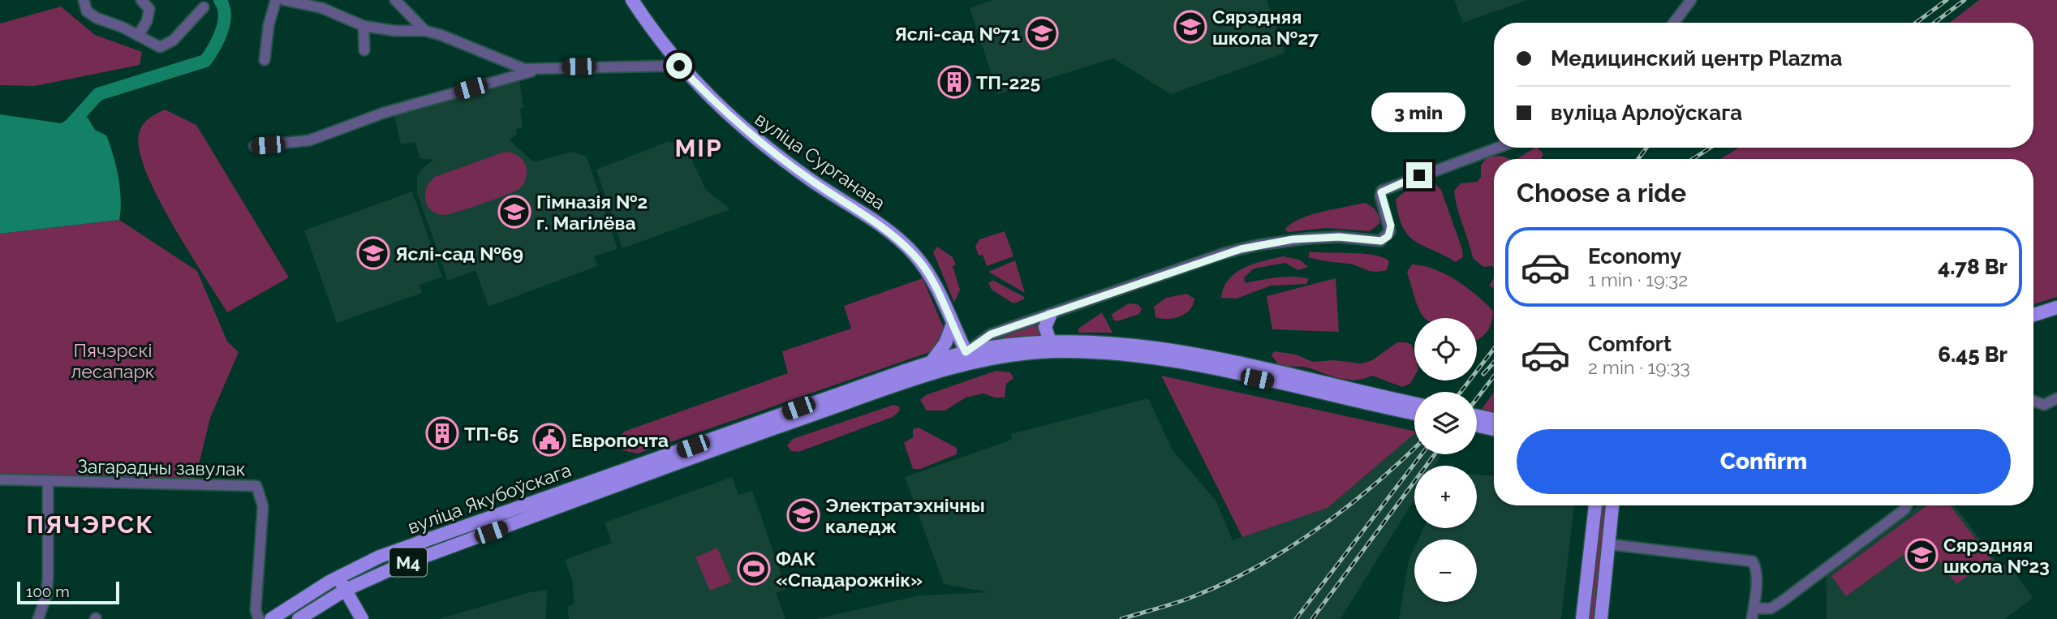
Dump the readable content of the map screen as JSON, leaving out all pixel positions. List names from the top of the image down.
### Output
{
  "streets": {
    "main road": ["вуліца Сурганава", "вуліца Якубоўскага", "М4"],
    "street": ["Загарадны завулак"]
  },
  "crossings": [
    ["вуліца Сурганава", "вуліца Якубоўскага"]
  ],
  "districts": ["МІР", "ПЯЧЭРСК"],
  "parks": ["Пячэрскі лесапарк"],
  "places": {
    "school or university": [
      "Сярэдняя школа №27",
      "Яслі-сад №71",
      "Гімназія №2 г. Магілёва",
      "Яслі-сад №69",
      "Электратэхнічны каледж",
      "Сярэдняя школа №23"
    ],
    "building": ["ТП-225", "ТП-65"],
    "public building": ["Европочта"],
    "sports": ["ФАК «Спадарожнік»"]
  },
  "scale_bar": "100 m",
  "page": {
    "banner": ["Медицинский центр Plazma", "вуліца Арлоўскага"],
    "bubble": "3 min",
    "heading": "Choose a ride",
    "list": [
      {
        "name": "Economy",
        "note": "1 min · 19:32",
        "value": "4.78 Br"
      },
      {
        "name": "Comfort",
        "note": "2 min · 19:33",
        "value": "6.45 Br"
      }
    ],
    "map_buttons": ["+", "−"],
    "buttons": "Confirm",
    "scale": "100 m"
  }
}
